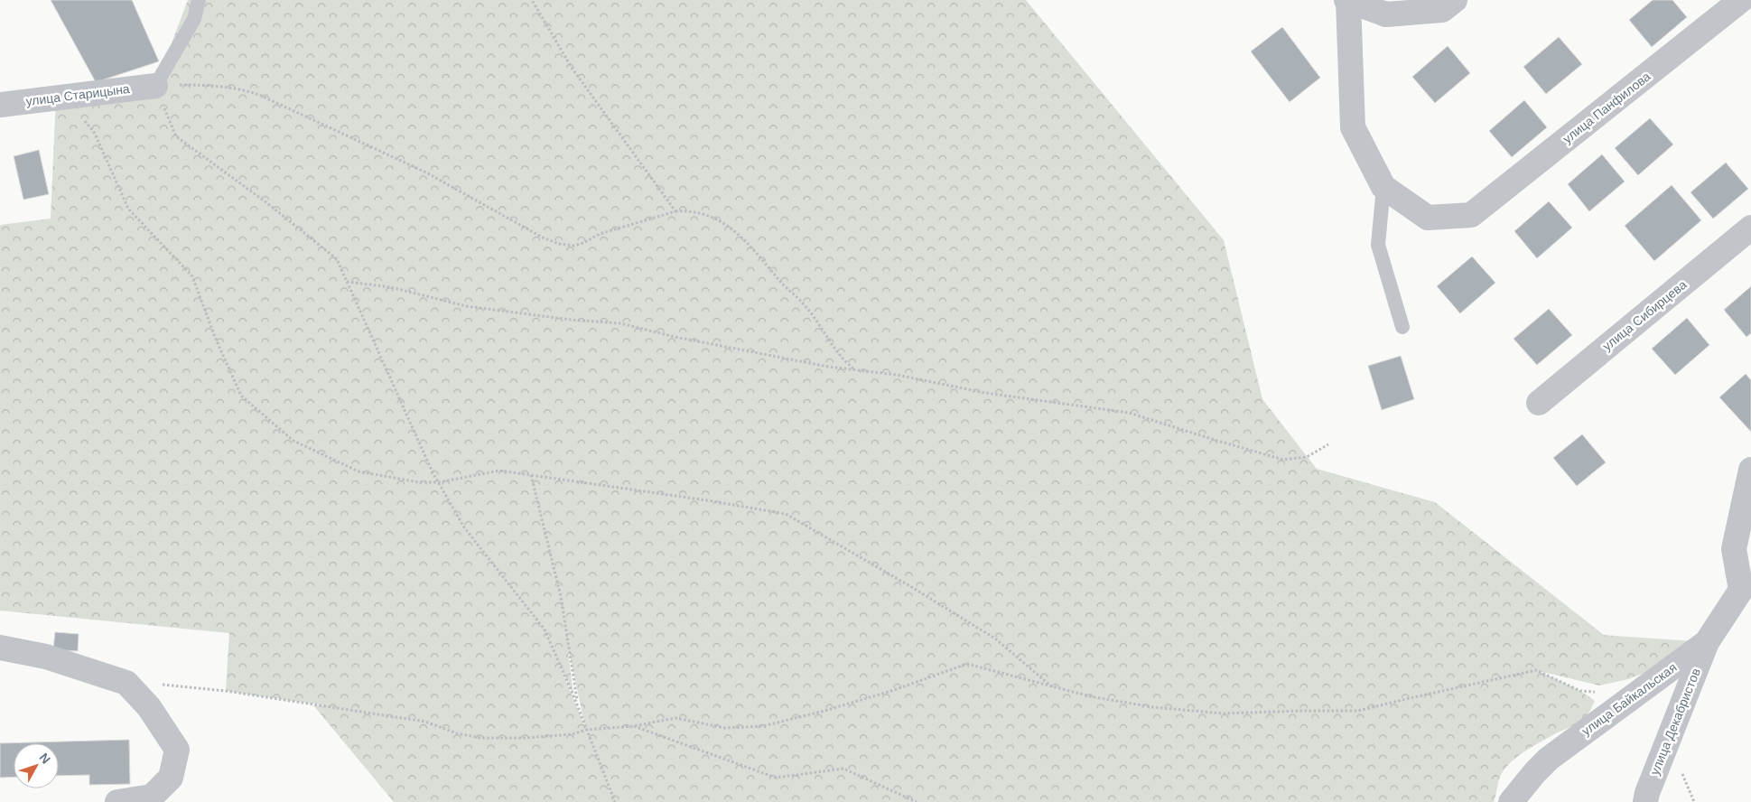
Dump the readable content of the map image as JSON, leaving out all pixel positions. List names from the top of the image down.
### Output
{
  "streets": {
    "street": [
      "улица Старицына",
      "улица Панфилова",
      "улица Сибирцева",
      "улица Байкальская",
      "улица Декабристов"
    ]
  },
  "crossings": [
    ["улица Байкальская", "улица Декабристов"]
  ],
  "north": "top right"
}
